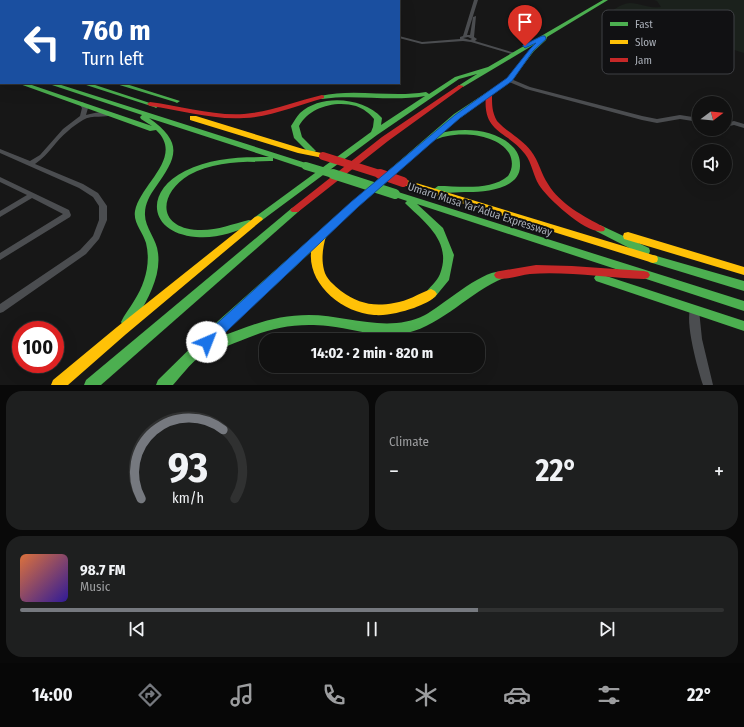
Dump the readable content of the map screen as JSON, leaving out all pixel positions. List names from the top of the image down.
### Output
{
  "streets": {
    "main road": ["Umaru Musa Yar'Adua Expressway"]
  },
  "legend": ["Fast", "Slow", "Jam"],
  "north": "right",
  "page": {
    "turn": ["760 m", "Turn left"],
    "limit": "100",
    "trip": "14:02 · 2 min · 820 m",
    "tile": "Climate",
    "heat": ["−", "22°", "+"],
    "song": ["98.7 FM", "Music"],
    "tabs": ["14:00", "22°"],
    "gauge": ["93", "km/h"]
  }
}
